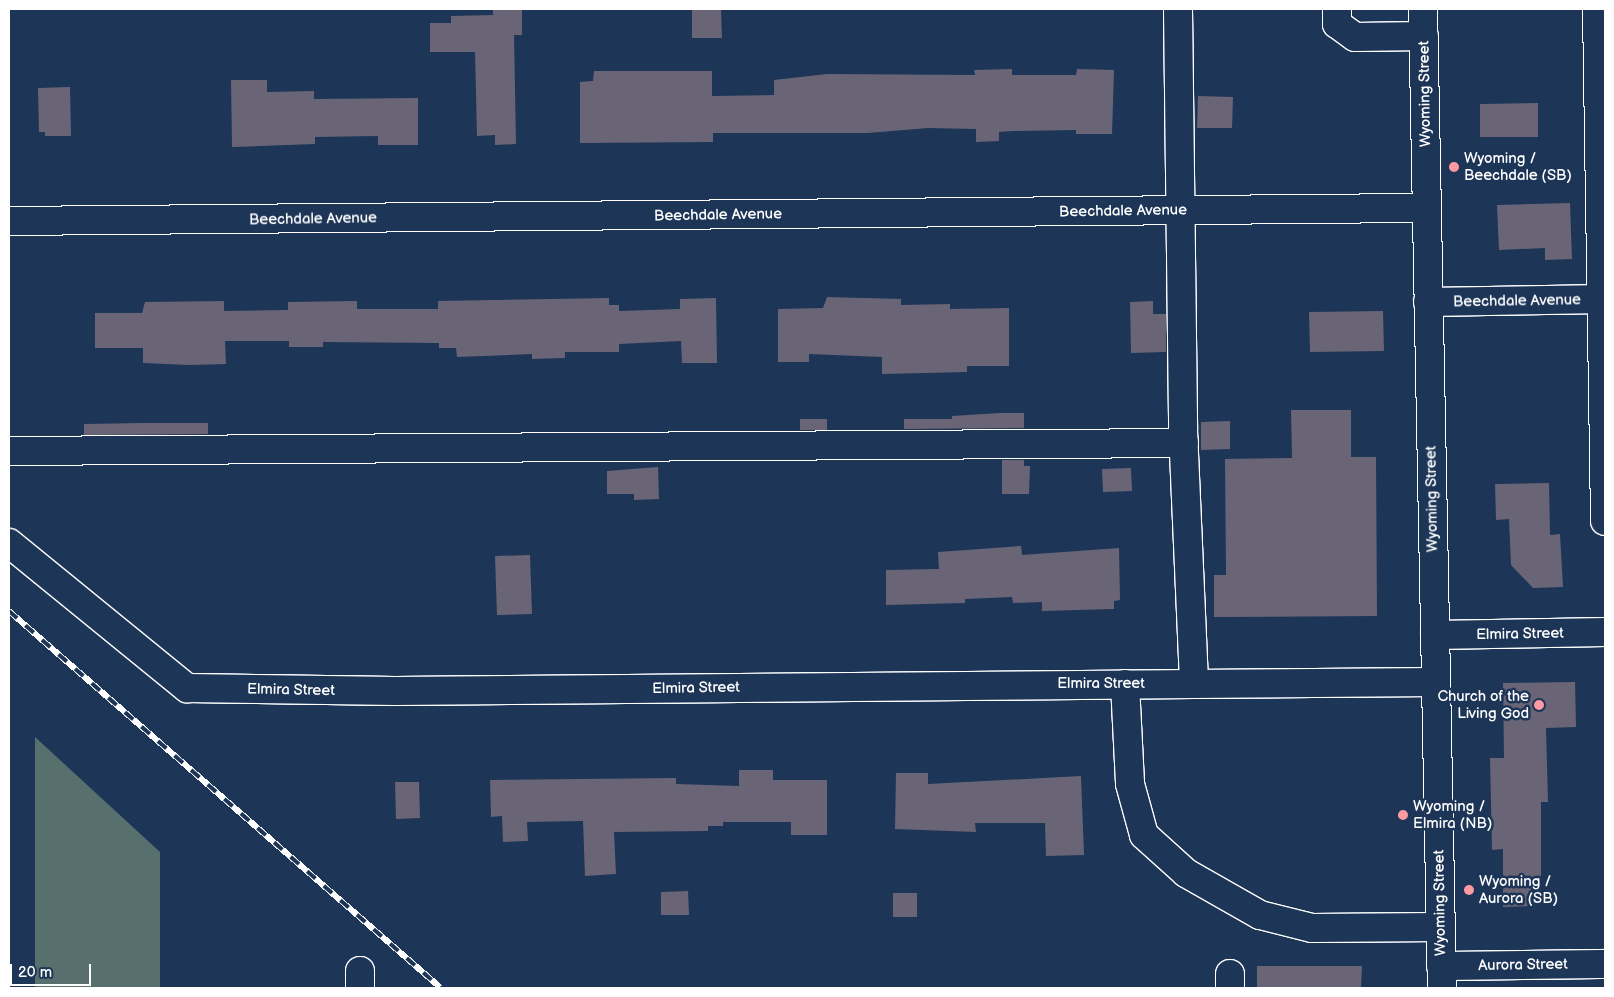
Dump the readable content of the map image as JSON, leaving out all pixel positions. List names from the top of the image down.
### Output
{
  "streets": {
    "street": [
      "Wyoming Street",
      "Beechdale Avenue",
      "Elmira Street",
      "Aurora Street"
    ]
  },
  "crossings": [
    ["Wyoming Street", "Beechdale Avenue"],
    ["Wyoming Street", "Elmira Street"],
    ["Wyoming Street", "Aurora Street"]
  ],
  "places": [
    "Wyoming / Beechdale (SB)",
    "Church of the Living God",
    "Wyoming / Elmira (NB)",
    "Wyoming / Aurora (SB)"
  ],
  "scale_bar": "20 m"
}
